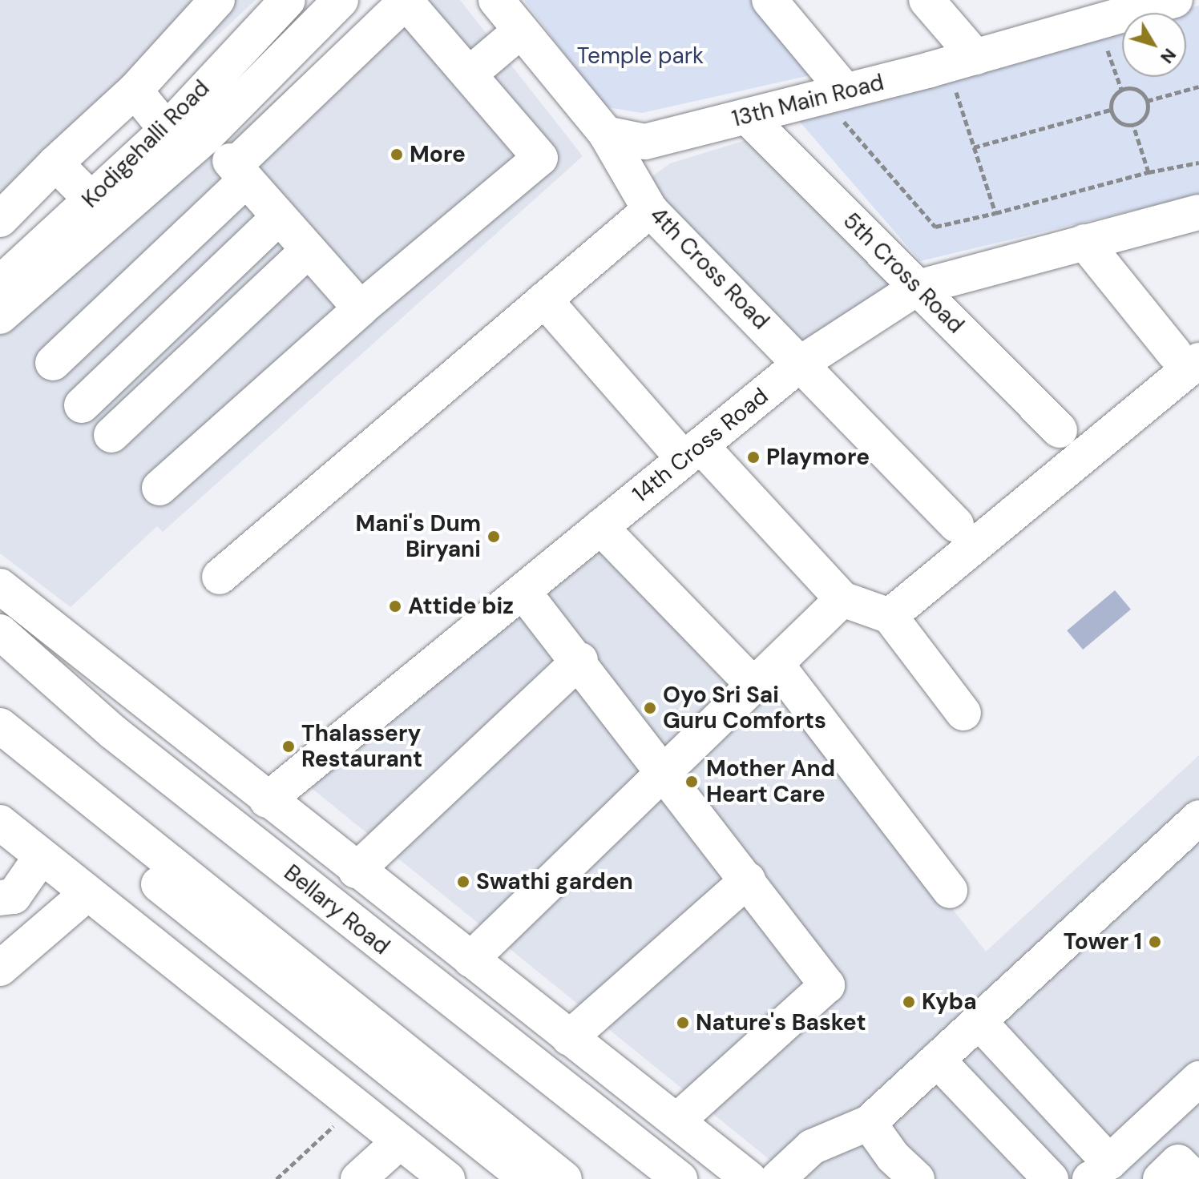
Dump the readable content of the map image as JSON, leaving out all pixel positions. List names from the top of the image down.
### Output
{
  "streets": {
    "main road": [
      "13th Main Road",
      "Kodigehalli Road",
      "4th Cross Road",
      "5th Cross Road",
      "14th Cross Road",
      "Bellary Road"
    ]
  },
  "crossings": [
    ["13th Main Road", "4th Cross Road"],
    ["13th Main Road", "5th Cross Road"],
    ["4th Cross Road", "14th Cross Road"],
    ["5th Cross Road", "14th Cross Road"]
  ],
  "parks": ["Temple park"],
  "places": [
    "More",
    "Playmore",
    "Mani's Dum Biryani",
    "Attide biz",
    "Oyo Sri Sai Guru Comforts",
    "Thalassery Restaurant",
    "Mother And Heart Care",
    "Swathi garden",
    "Tower 1",
    "Kyba",
    "Nature's Basket"
  ],
  "north": "bottom right"
}
